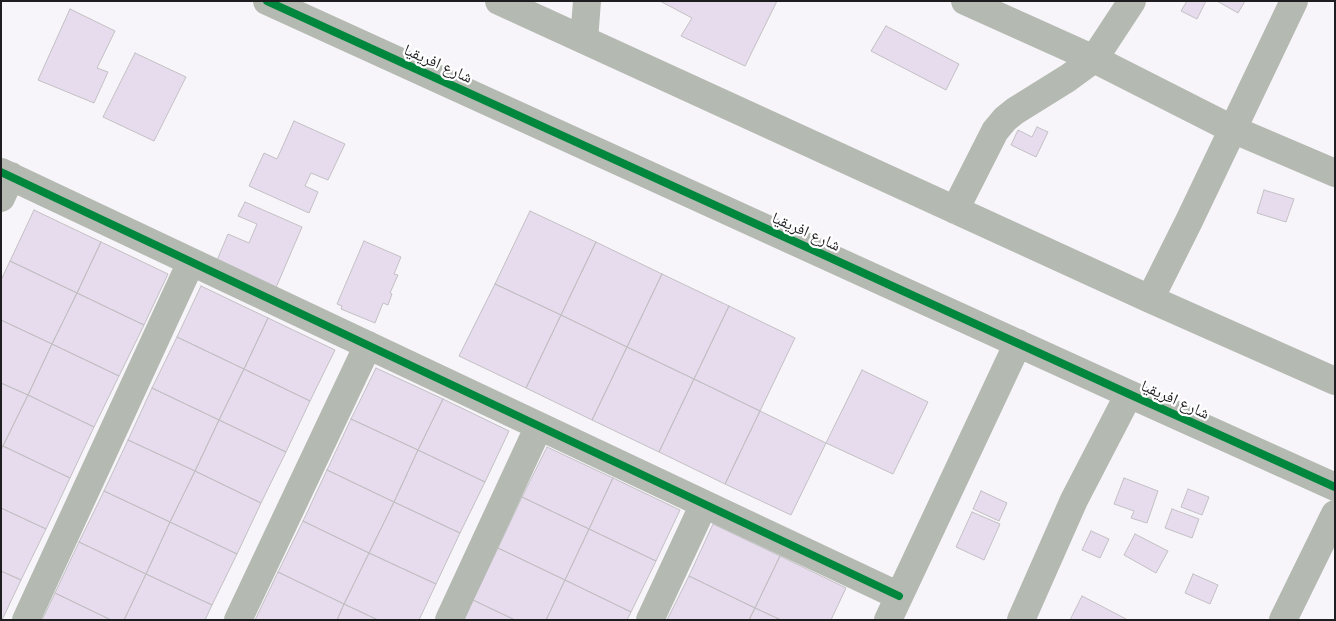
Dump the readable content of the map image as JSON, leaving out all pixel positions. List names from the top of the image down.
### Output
{
  "streets": {
    "street": ["شارع افريقيا"]
  }
}
